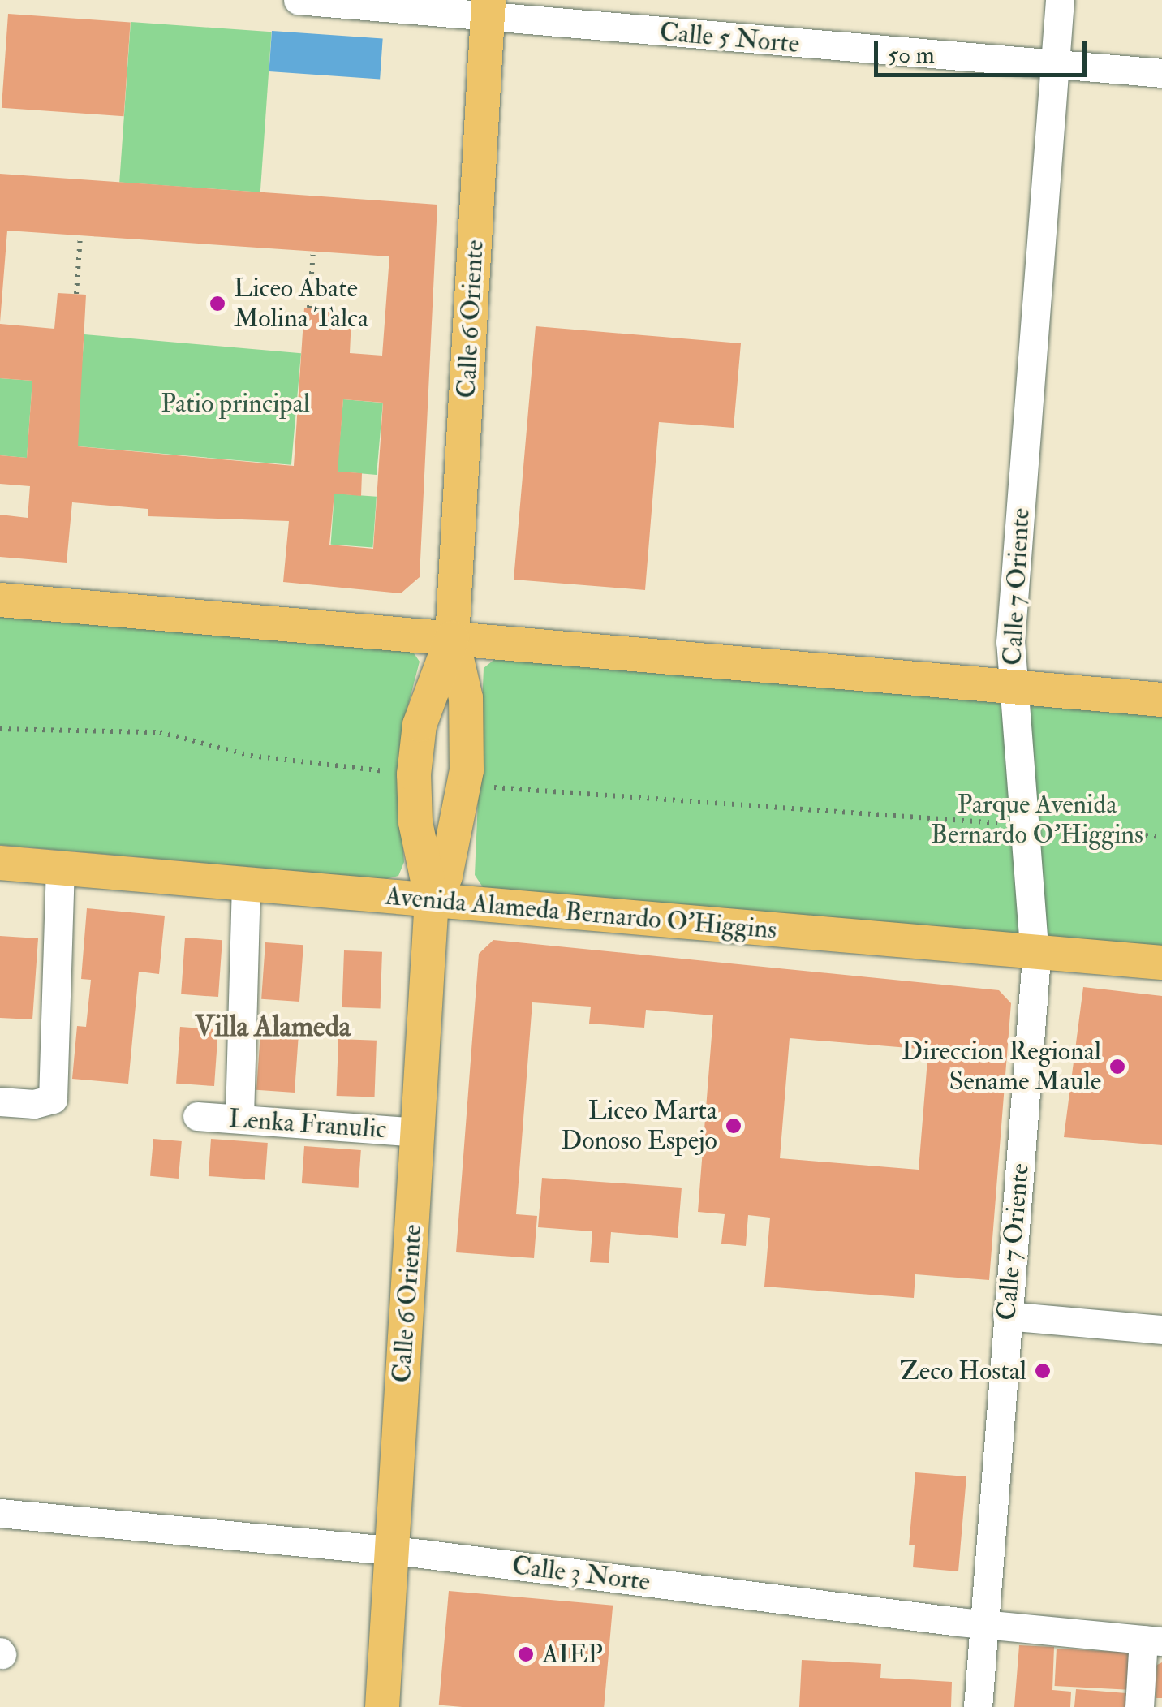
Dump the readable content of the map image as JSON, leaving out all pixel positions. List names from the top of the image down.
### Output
{
  "streets": {
    "main road": ["Calle 6 Oriente", "Avenida Alameda Bernardo O'Higgins"],
    "street": [
      "Calle 5 Norte",
      "Calle 7 Oriente",
      "Lenka Franulic",
      "Calle 3 Norte"
    ]
  },
  "crossings": [
    ["Calle 5 Norte", "Calle 6 Oriente"],
    ["Calle 5 Norte", "Calle 7 Oriente"],
    ["Calle 6 Oriente", "Avenida Alameda Bernardo O'Higgins"],
    ["Calle 6 Oriente", "Lenka Franulic"],
    ["Calle 6 Oriente", "Calle 3 Norte"],
    ["Calle 7 Oriente", "Avenida Alameda Bernardo O'Higgins"],
    ["Calle 7 Oriente", "Calle 3 Norte"]
  ],
  "districts": ["Villa Alameda"],
  "parks": ["Patio principal", "Parque Avenida Bernardo O'Higgins"],
  "places": [
    "Liceo Abate Molina Talca",
    "Direccion Regional Sename Maule",
    "Liceo Marta Donoso Espejo",
    "Zeco Hostal",
    "AIEP"
  ],
  "scale_bar": "50 m"
}
